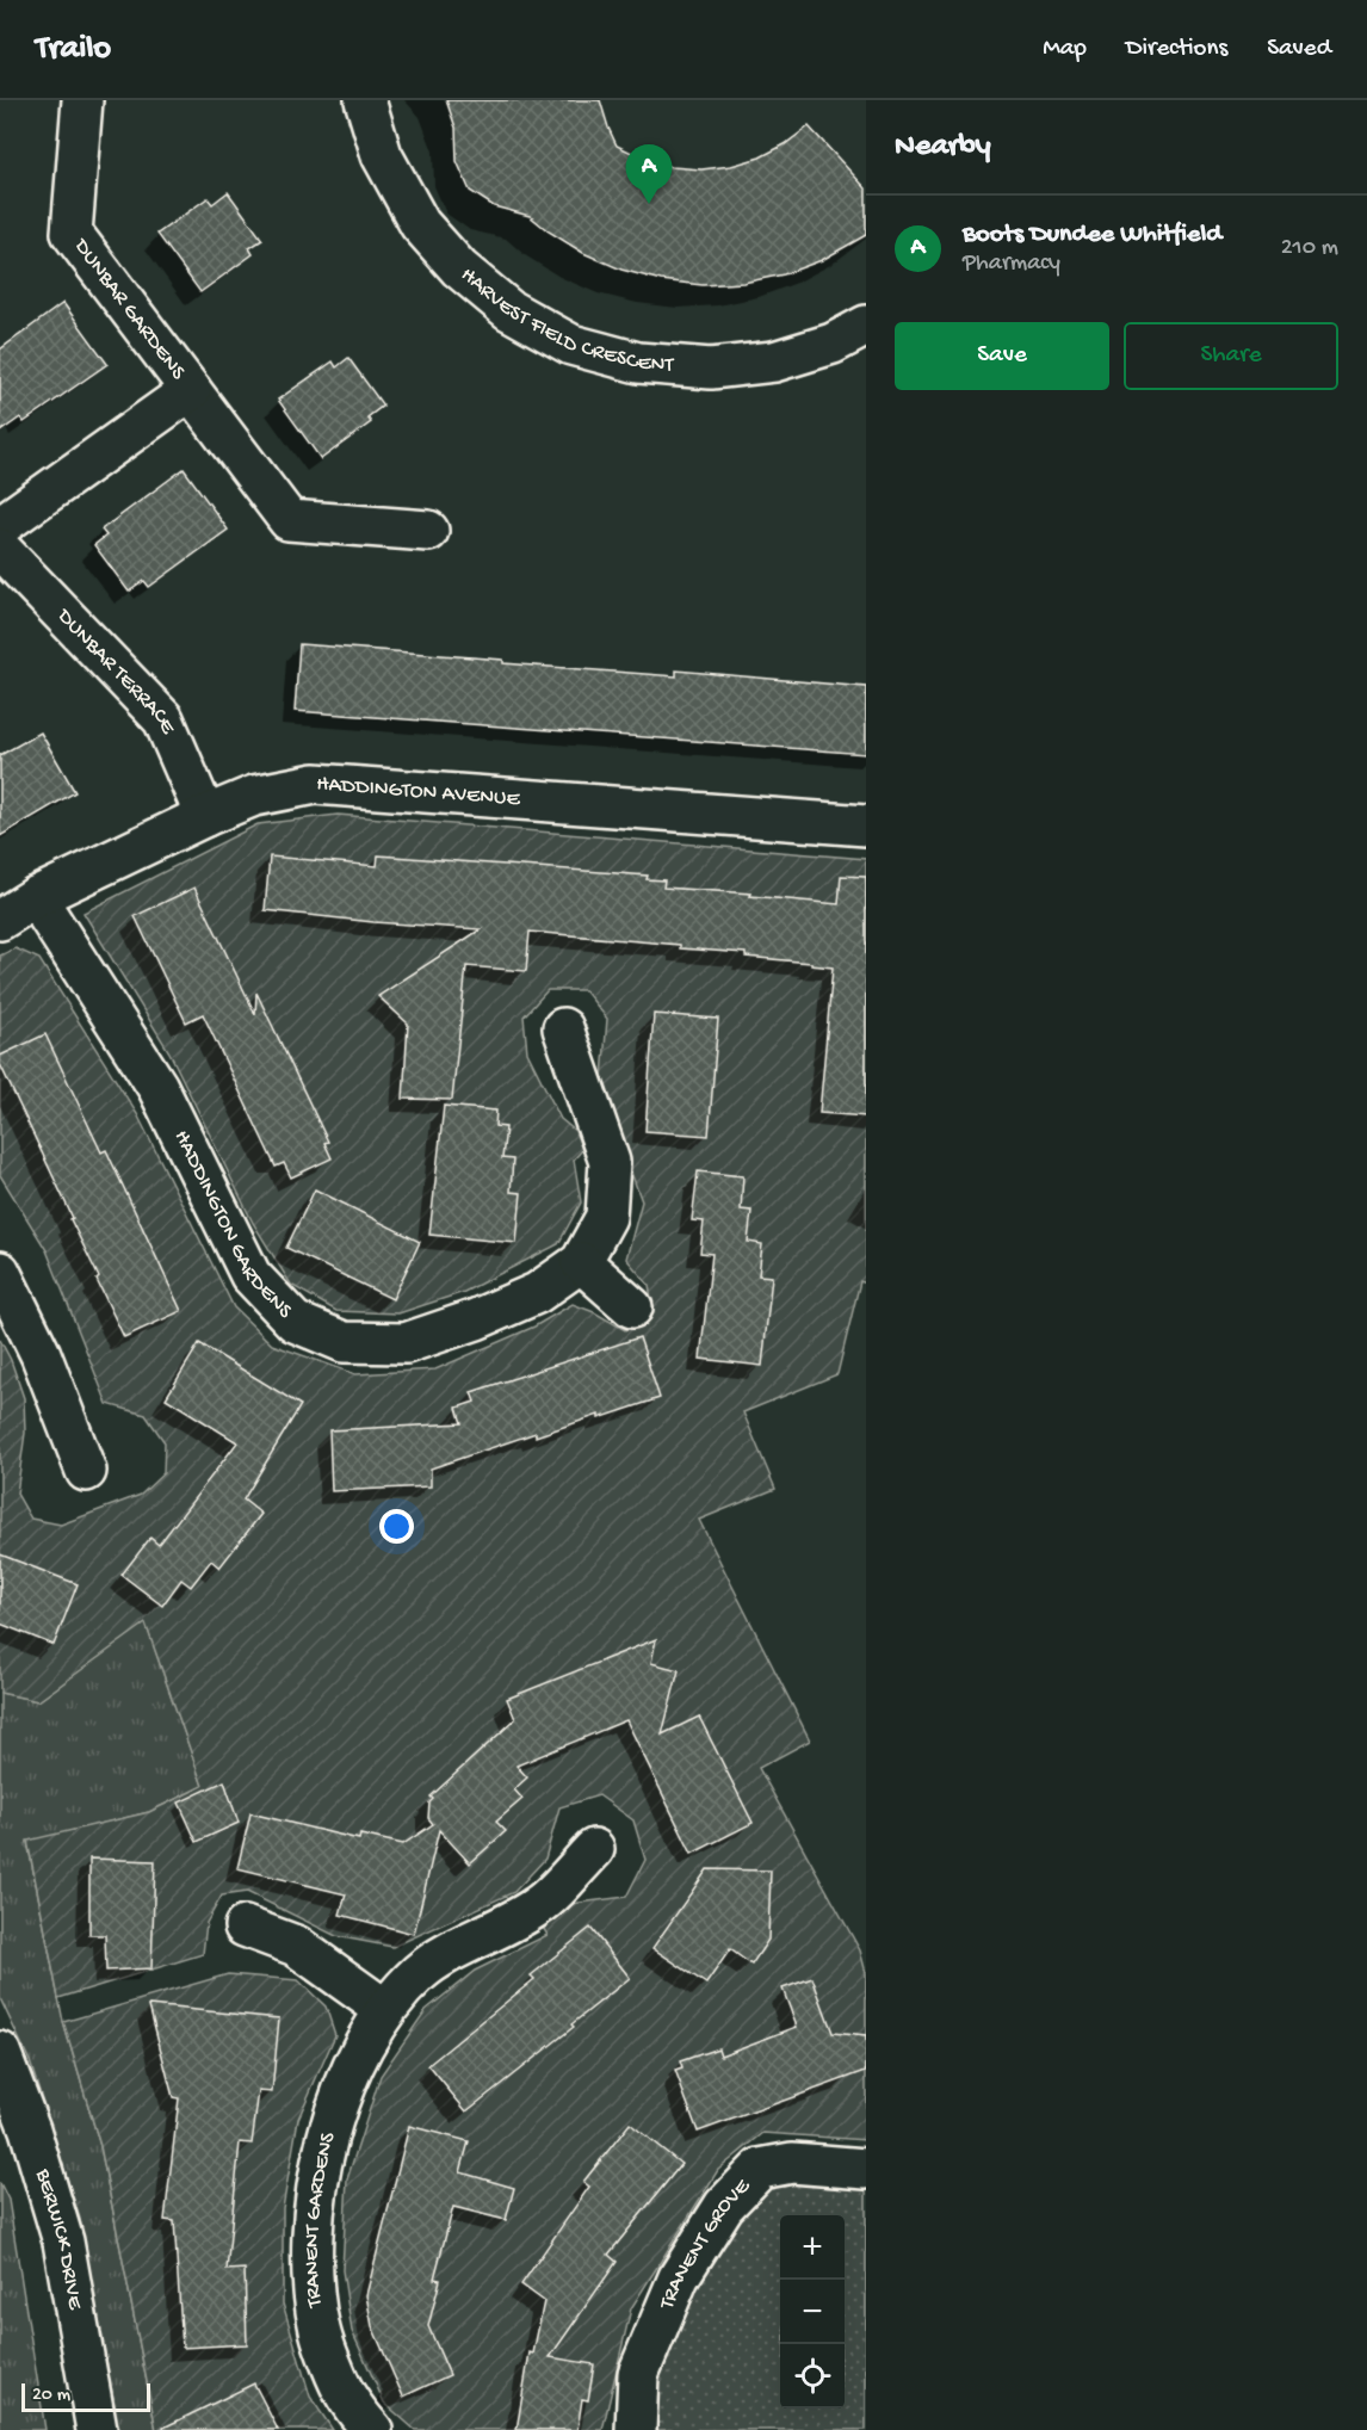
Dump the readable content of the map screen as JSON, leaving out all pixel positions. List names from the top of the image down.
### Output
{
  "streets": {
    "street": [
      "DUNBAR GARDENS",
      "HARVEST FIELD CRESCENT",
      "DUNBAR TERRACE",
      "HADDINGTON AVENUE",
      "HADDINGTON GARDENS",
      "TRANENT GARDENS",
      "BERWICK DRIVE",
      "TRANENT GROVE"
    ]
  },
  "crossings": [
    ["DUNBAR TERRACE", "HADDINGTON AVENUE"],
    ["HADDINGTON AVENUE", "HADDINGTON GARDENS"]
  ],
  "scale_bar": "20 m",
  "page": {
    "header": "Trailo",
    "nav": ["Map", "Directions", "Saved"],
    "heading": "Nearby",
    "pins": "A",
    "list": [
      {
        "mark": "A",
        "name": "Boots Dundee Whitfield",
        "note": "Pharmacy",
        "value": "210 m"
      }
    ],
    "buttons": ["Save", "Share"],
    "map_buttons": ["+", "−"],
    "scale": "20 m"
  }
}
